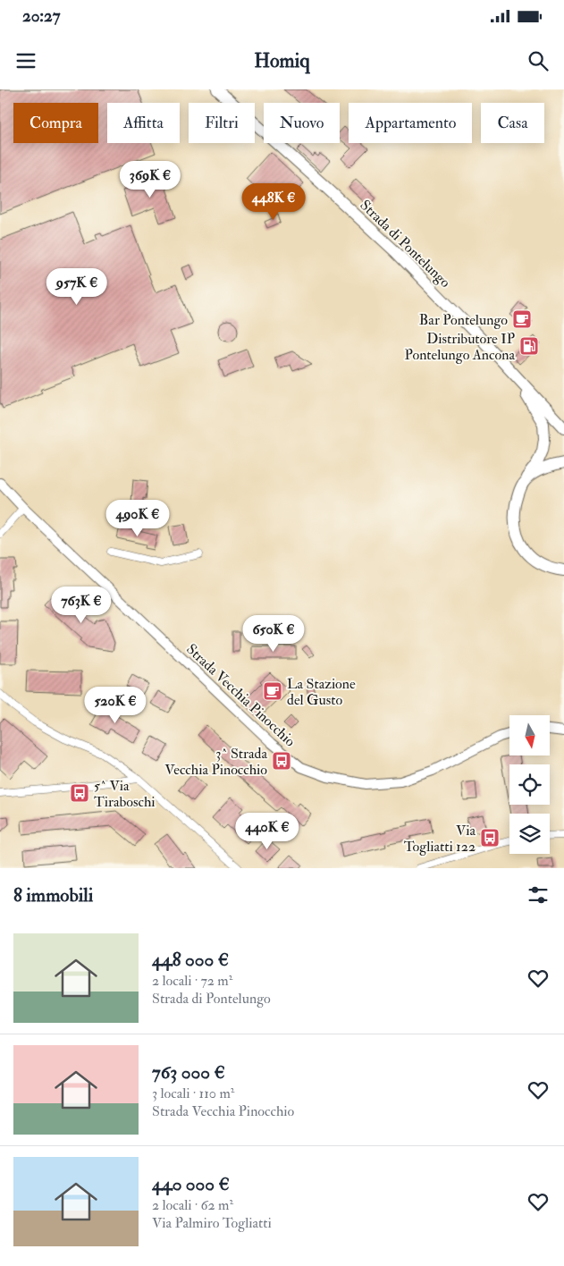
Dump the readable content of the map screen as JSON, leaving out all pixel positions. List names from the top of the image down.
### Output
{
  "streets": {
    "main road": ["Strada di Pontelungo"],
    "street": ["Strada Vecchia Pinocchio"]
  },
  "places": {
    "cafe": ["Bar Pontelungo", "La Stazione del Gusto"],
    "fuel station": ["Distributore IP Pontelungo Ancona"],
    "bus stop": ["3^ Strada Vecchia Pinocchio", "5^ Via Tiraboschi", "Via Togliatti 122"]
  },
  "north": "bottom",
  "page": {
    "status": "20:27",
    "header": "Homiq",
    "chip": [
      "Compra",
      "Affitta",
      "Filtri",
      "Nuovo",
      "Appartamento",
      "Casa"
    ],
    "price": [
      "369K €",
      "448K €",
      "957K €",
      "490K €",
      "763K €",
      "650K €",
      "520K €",
      "440K €"
    ],
    "heading": "8 immobili",
    "list": [
      {
        "name": "448 000 €",
        "note": "2 locali · 72 m² · Strada di Pontelungo"
      },
      {
        "name": "763 000 €",
        "note": "3 locali · 110 m² · Strada Vecchia Pinocchio"
      },
      {
        "name": "440 000 €",
        "note": "2 locali · 62 m² · Via Palmiro Togliatti"
      }
    ]
  }
}
